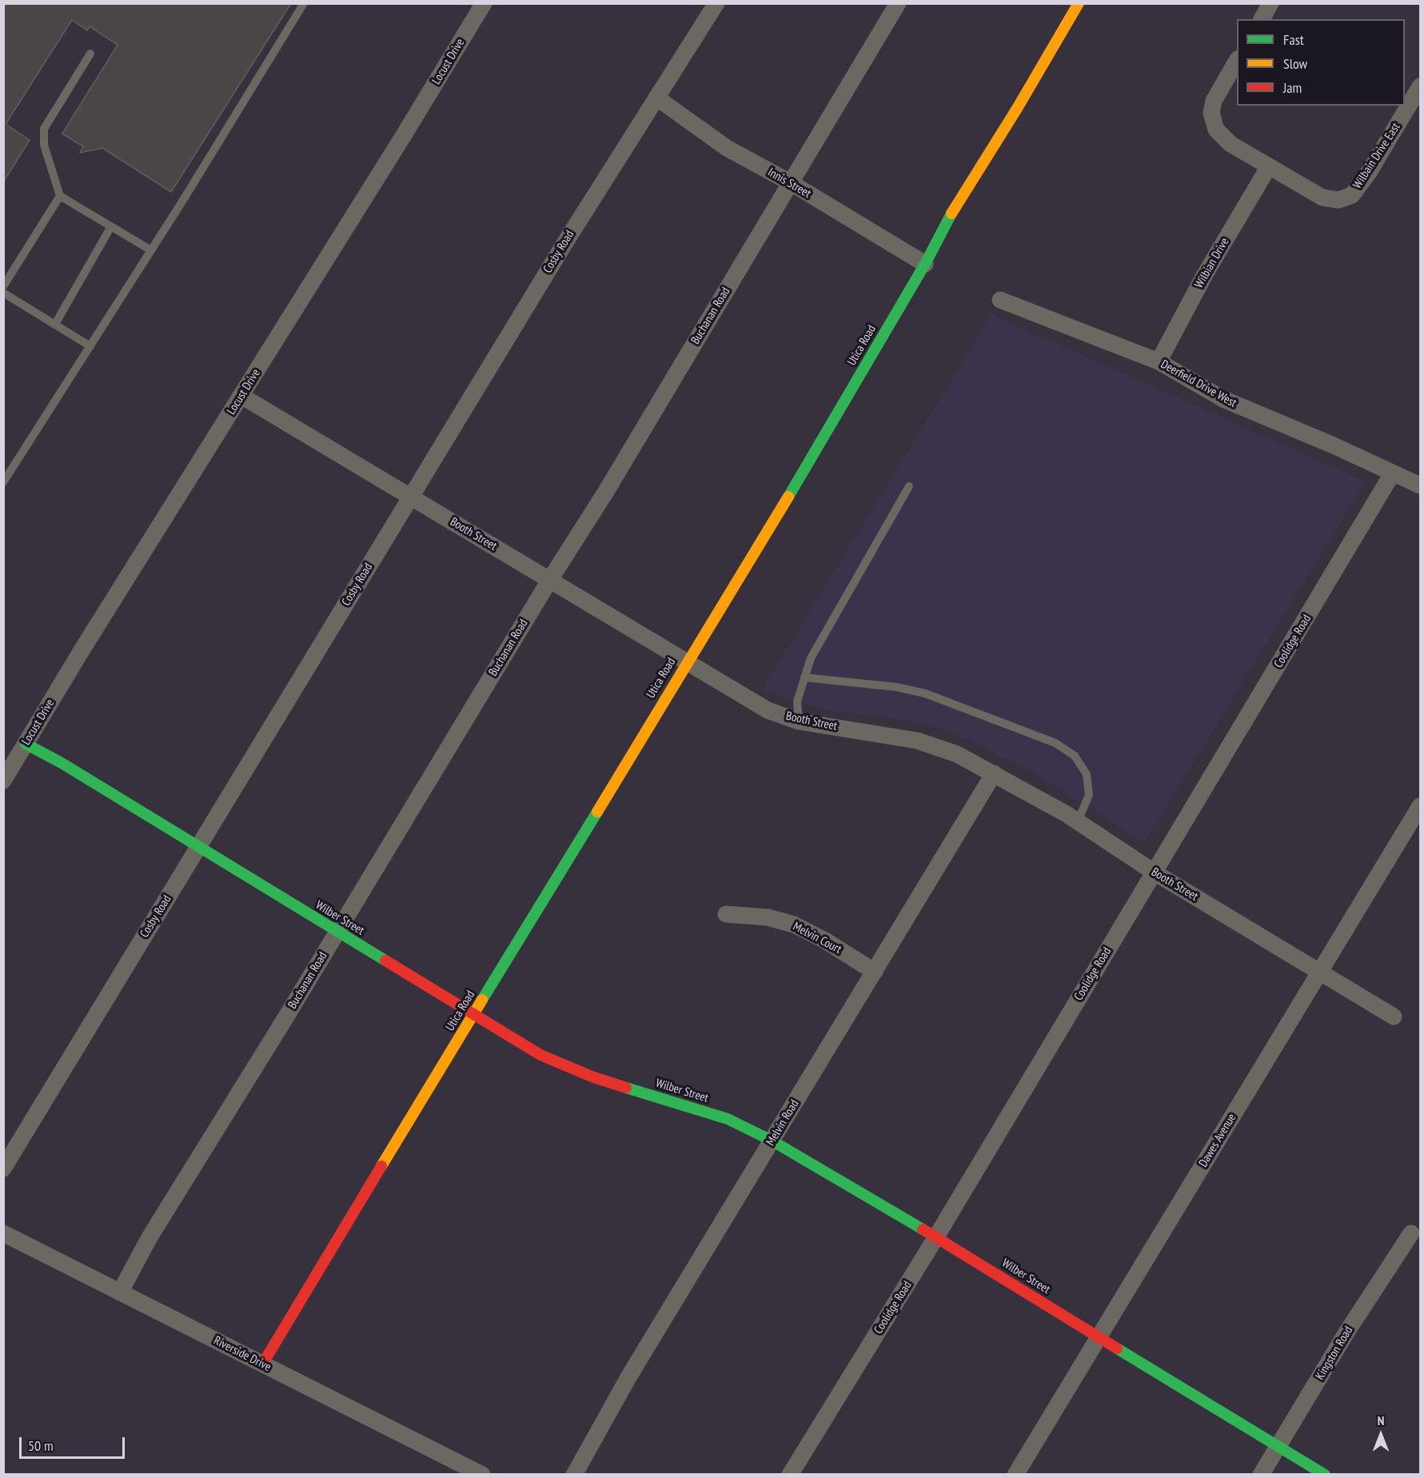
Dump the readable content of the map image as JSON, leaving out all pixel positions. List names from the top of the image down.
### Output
{
  "streets": {
    "street": [
      "Locust Drive",
      "Wilbain Drive East",
      "Innis Street",
      "Cosby Road",
      "Wilbian Drive",
      "Buchanan Road",
      "Utica Road",
      "Deerfield Drive West",
      "Booth Street",
      "Coolidge Road",
      "Wilber Street",
      "Melvin Court",
      "Melvin Road",
      "Dawes Avenue",
      "Kingston Road",
      "Riverside Drive"
    ]
  },
  "crossings": [
    ["Locust Drive", "Booth Street"],
    ["Locust Drive", "Wilber Street"],
    ["Wilbain Drive East", "Wilbian Drive"],
    ["Innis Street", "Cosby Road"],
    ["Innis Street", "Buchanan Road"],
    ["Innis Street", "Utica Road"],
    ["Cosby Road", "Booth Street"],
    ["Cosby Road", "Wilber Street"],
    ["Wilbian Drive", "Deerfield Drive West"],
    ["Buchanan Road", "Booth Street"],
    ["Buchanan Road", "Wilber Street"],
    ["Buchanan Road", "Riverside Drive"],
    ["Utica Road", "Booth Street"],
    ["Utica Road", "Wilber Street"],
    ["Utica Road", "Riverside Drive"],
    ["Deerfield Drive West", "Coolidge Road"],
    ["Booth Street", "Coolidge Road"],
    ["Booth Street", "Melvin Road"],
    ["Booth Street", "Dawes Avenue"],
    ["Coolidge Road", "Wilber Street"],
    ["Wilber Street", "Melvin Road"],
    ["Wilber Street", "Dawes Avenue"],
    ["Wilber Street", "Kingston Road"],
    ["Melvin Court", "Melvin Road"]
  ],
  "legend": ["Fast", "Slow", "Jam"],
  "scale_bar": "50 m",
  "north": "top"
}
